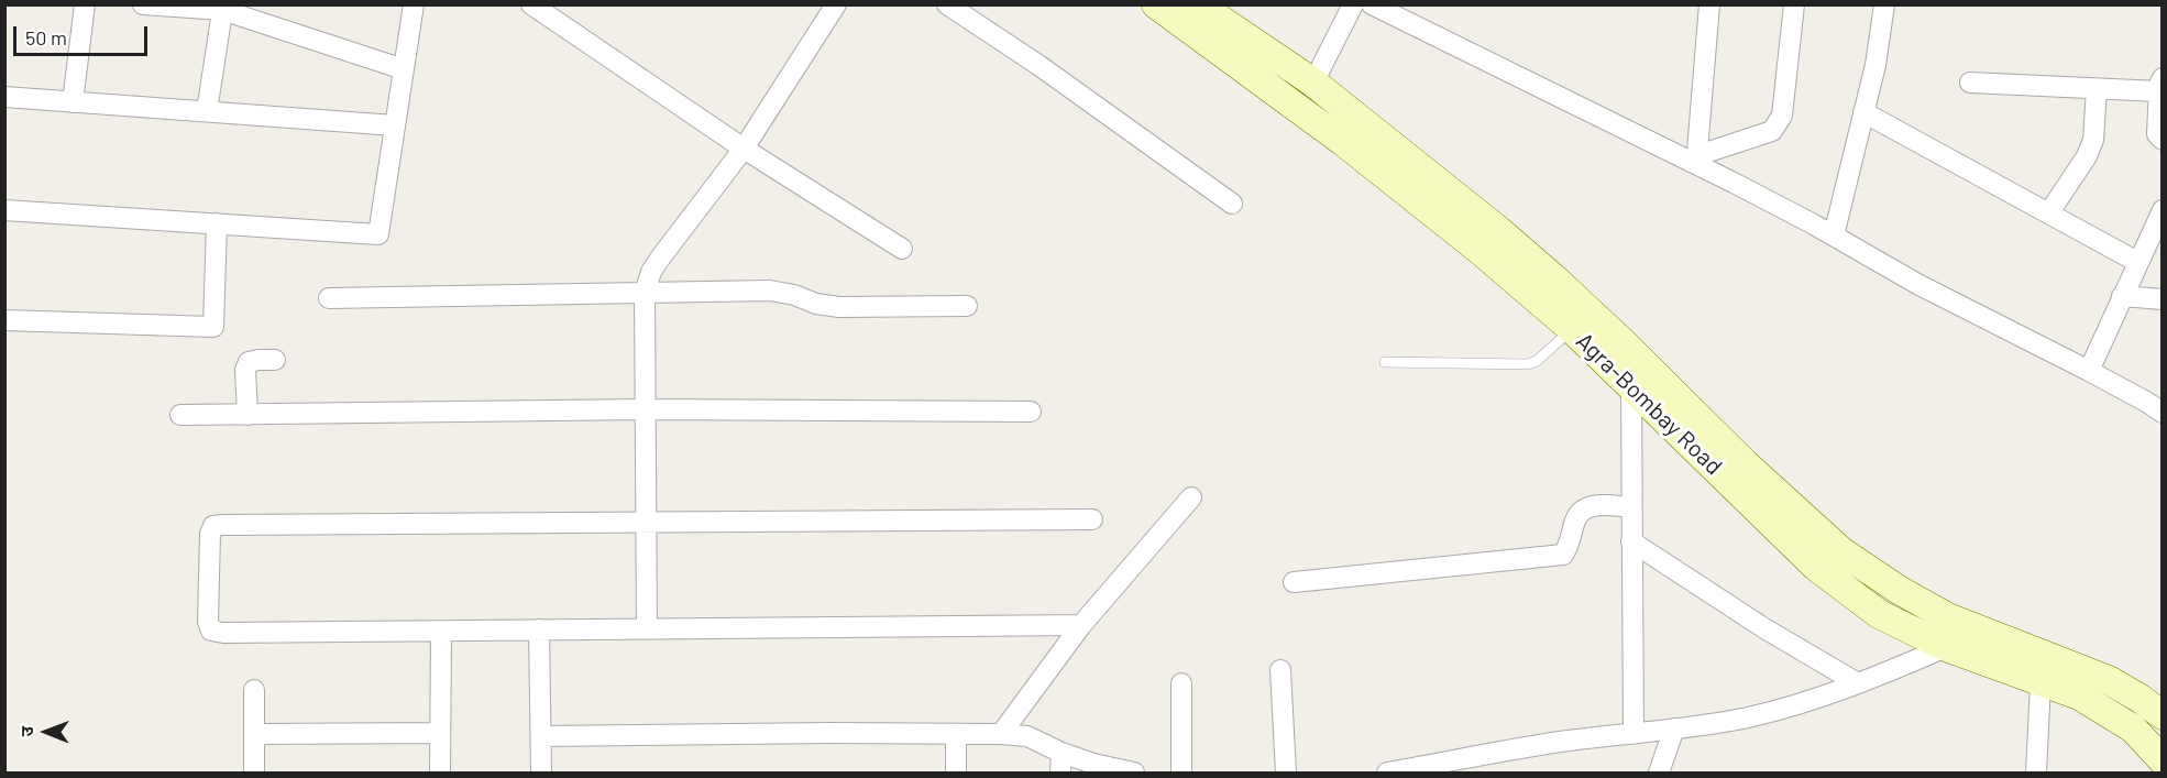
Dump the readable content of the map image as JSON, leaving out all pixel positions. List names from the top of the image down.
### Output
{
  "streets": {
    "main road": ["Agra-Bombay Road"]
  },
  "scale_bar": "50 m",
  "north": "left"
}
